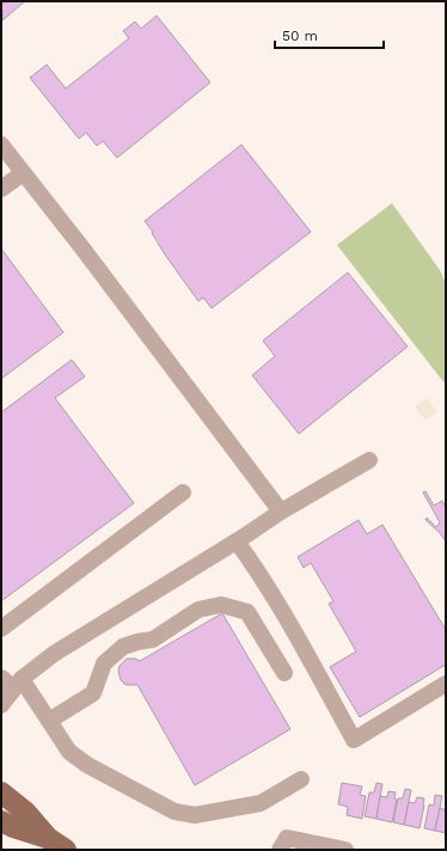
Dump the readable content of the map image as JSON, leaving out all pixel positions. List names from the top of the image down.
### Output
{
  "scale_bar": "50 m"
}
